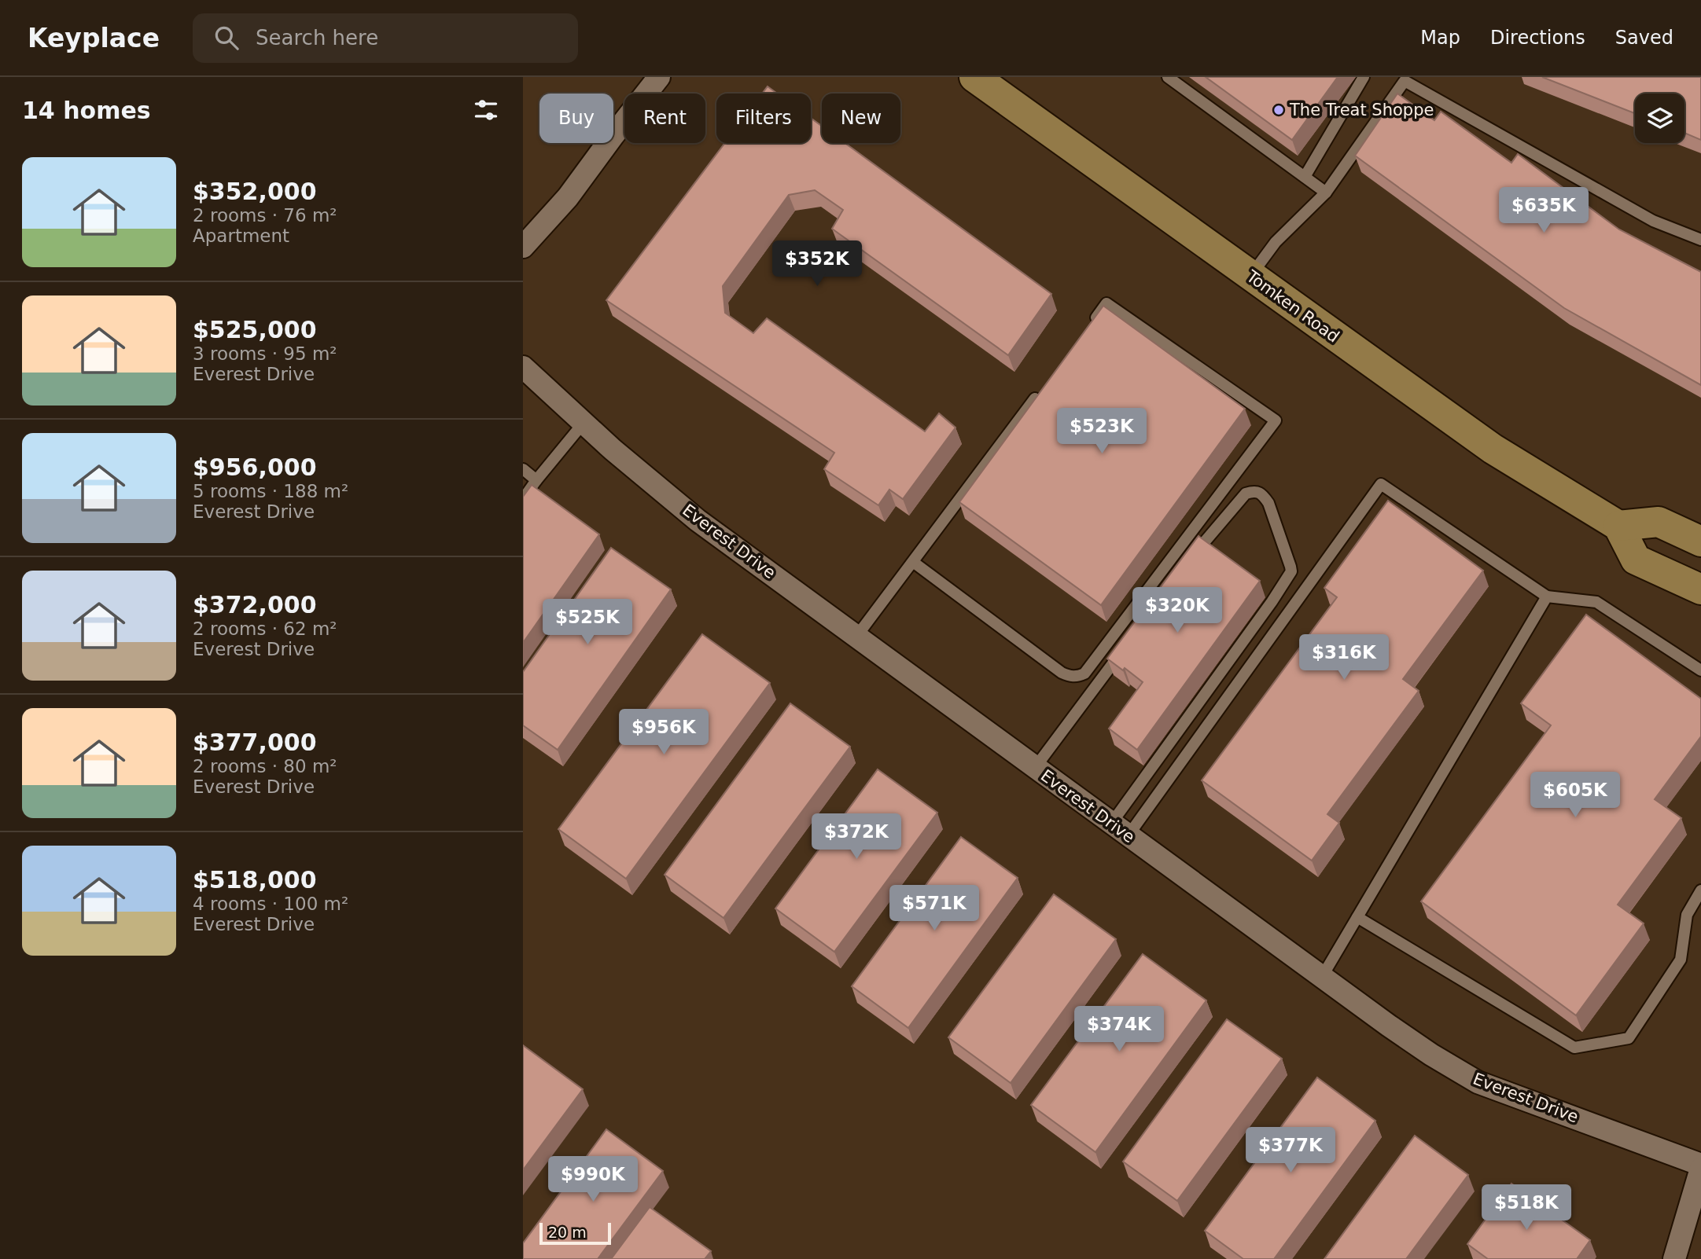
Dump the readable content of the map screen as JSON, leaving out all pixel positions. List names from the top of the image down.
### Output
{
  "streets": {
    "main road": ["Tomken Road"],
    "street": ["Everest Drive"]
  },
  "places": ["The Treat Shoppe"],
  "scale_bar": "20 m",
  "page": {
    "header": "Keyplace",
    "search": "Search here",
    "nav": ["Map", "Directions", "Saved"],
    "heading": "14 homes",
    "chip": [
      "Buy",
      "Rent",
      "Filters",
      "New"
    ],
    "list": [
      {
        "name": "$352,000",
        "note": "2 rooms · 76 m² · Apartment"
      },
      {
        "name": "$525,000",
        "note": "3 rooms · 95 m² · Everest Drive"
      },
      {
        "name": "$956,000",
        "note": "5 rooms · 188 m² · Everest Drive"
      },
      {
        "name": "$372,000",
        "note": "2 rooms · 62 m² · Everest Drive"
      },
      {
        "name": "$377,000",
        "note": "2 rooms · 80 m² · Everest Drive"
      },
      {
        "name": "$518,000",
        "note": "4 rooms · 100 m² · Everest Drive"
      }
    ],
    "price": [
      "$635K",
      "$352K",
      "$523K",
      "$320K",
      "$525K",
      "$316K",
      "$956K",
      "$605K",
      "$372K",
      "$571K",
      "$374K",
      "$377K",
      "$990K",
      "$518K"
    ],
    "scale": "20 m"
  }
}
